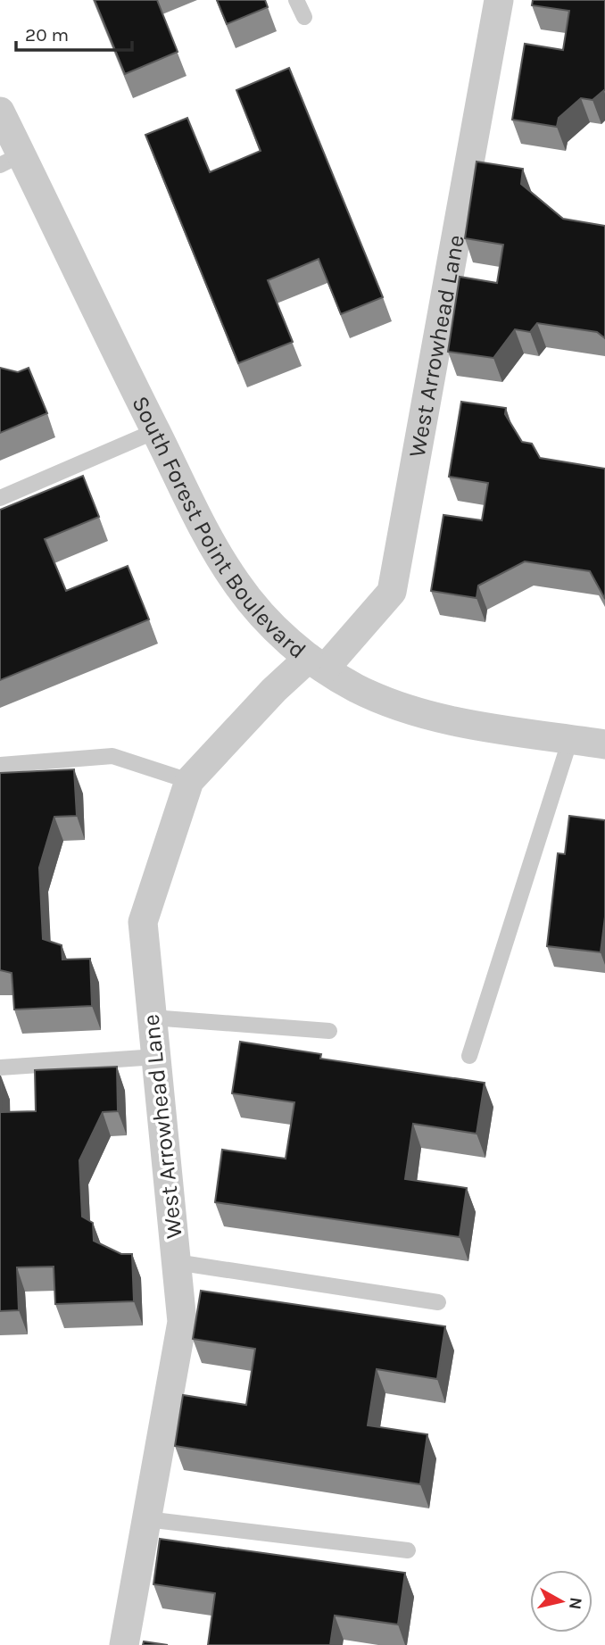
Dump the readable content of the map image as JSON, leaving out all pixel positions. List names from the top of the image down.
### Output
{
  "streets": {
    "street": ["West Arrowhead Lane", "South Forest Point Boulevard"]
  },
  "crossings": [
    ["West Arrowhead Lane", "South Forest Point Boulevard"]
  ],
  "scale_bar": "20 m",
  "north": "right"
}
